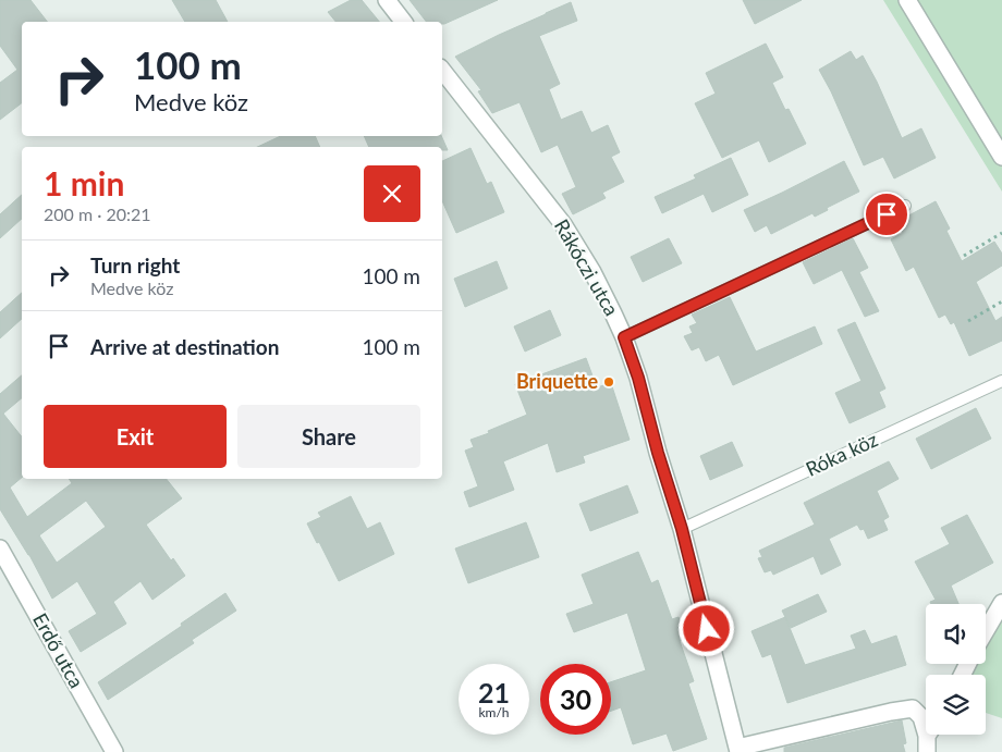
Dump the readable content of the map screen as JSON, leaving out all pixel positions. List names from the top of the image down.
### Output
{
  "streets": {
    "street": ["Rákóczi utca", "Erdő utca"],
    "lane": ["Róka köz"]
  },
  "crossings": [
    ["Rákóczi utca", "Róka köz"]
  ],
  "places": ["Briquette"],
  "page": {
    "turn": ["100 m", "Medve köz"],
    "heading": ["1 min", "200 m · 20:21"],
    "list": [
      {
        "name": "Turn right",
        "note": "Medve köz",
        "value": "100 m"
      },
      {
        "name": "Arrive at destination",
        "value": "100 m"
      }
    ],
    "buttons": ["Exit", "Share"],
    "speed": "21 km/h",
    "limit": "30"
  }
}
